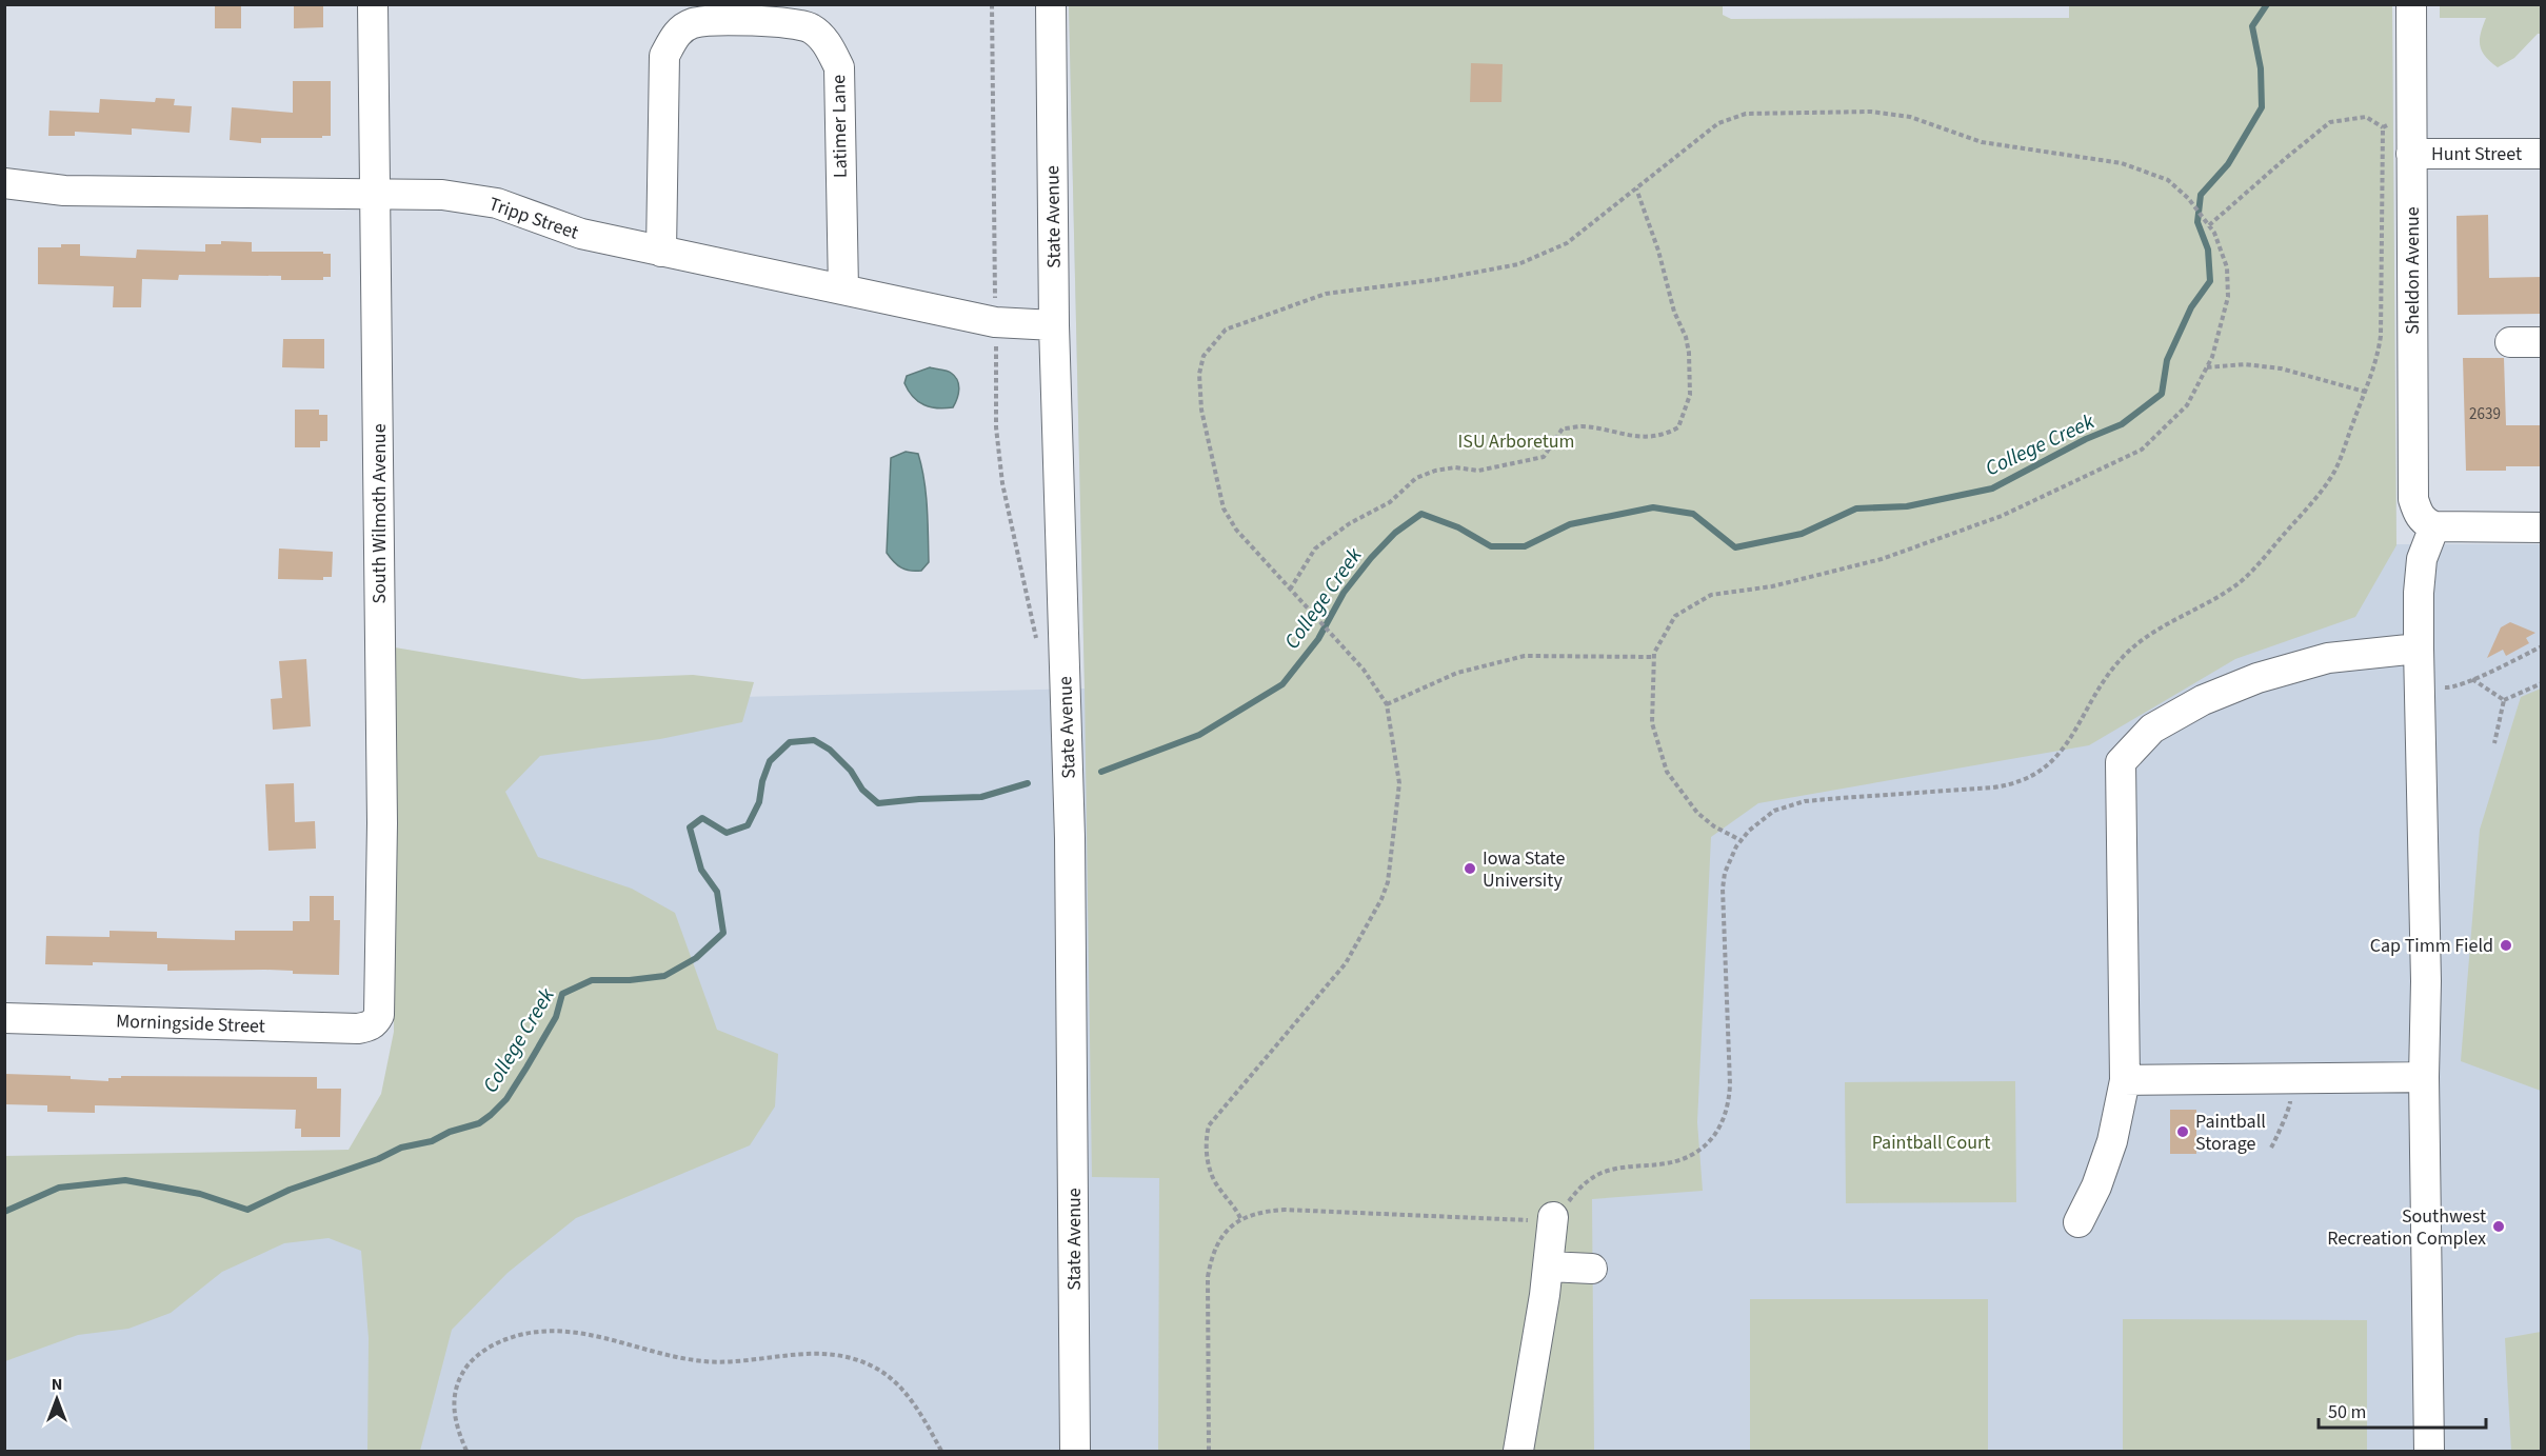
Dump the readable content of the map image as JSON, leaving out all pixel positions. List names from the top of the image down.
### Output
{
  "streets": {
    "street": [
      "Latimer Lane",
      "Hunt Street",
      "State Avenue",
      "Tripp Street",
      "Sheldon Avenue",
      "South Wilmoth Avenue",
      "Morningside Street"
    ]
  },
  "crossings": [
    ["Latimer Lane", "Tripp Street"],
    ["Hunt Street", "Sheldon Avenue"],
    ["State Avenue", "Tripp Street"],
    ["Tripp Street", "South Wilmoth Avenue"],
    ["South Wilmoth Avenue", "Morningside Street"]
  ],
  "water": ["College Creek"],
  "parks": ["ISU Arboretum", "Paintball Court"],
  "places": [
    "Iowa State University",
    "Cap Timm Field",
    "Paintball Storage",
    "Southwest Recreation Complex"
  ],
  "house_numbers": ["2639"],
  "scale_bar": "50 m",
  "north": "top"
}
